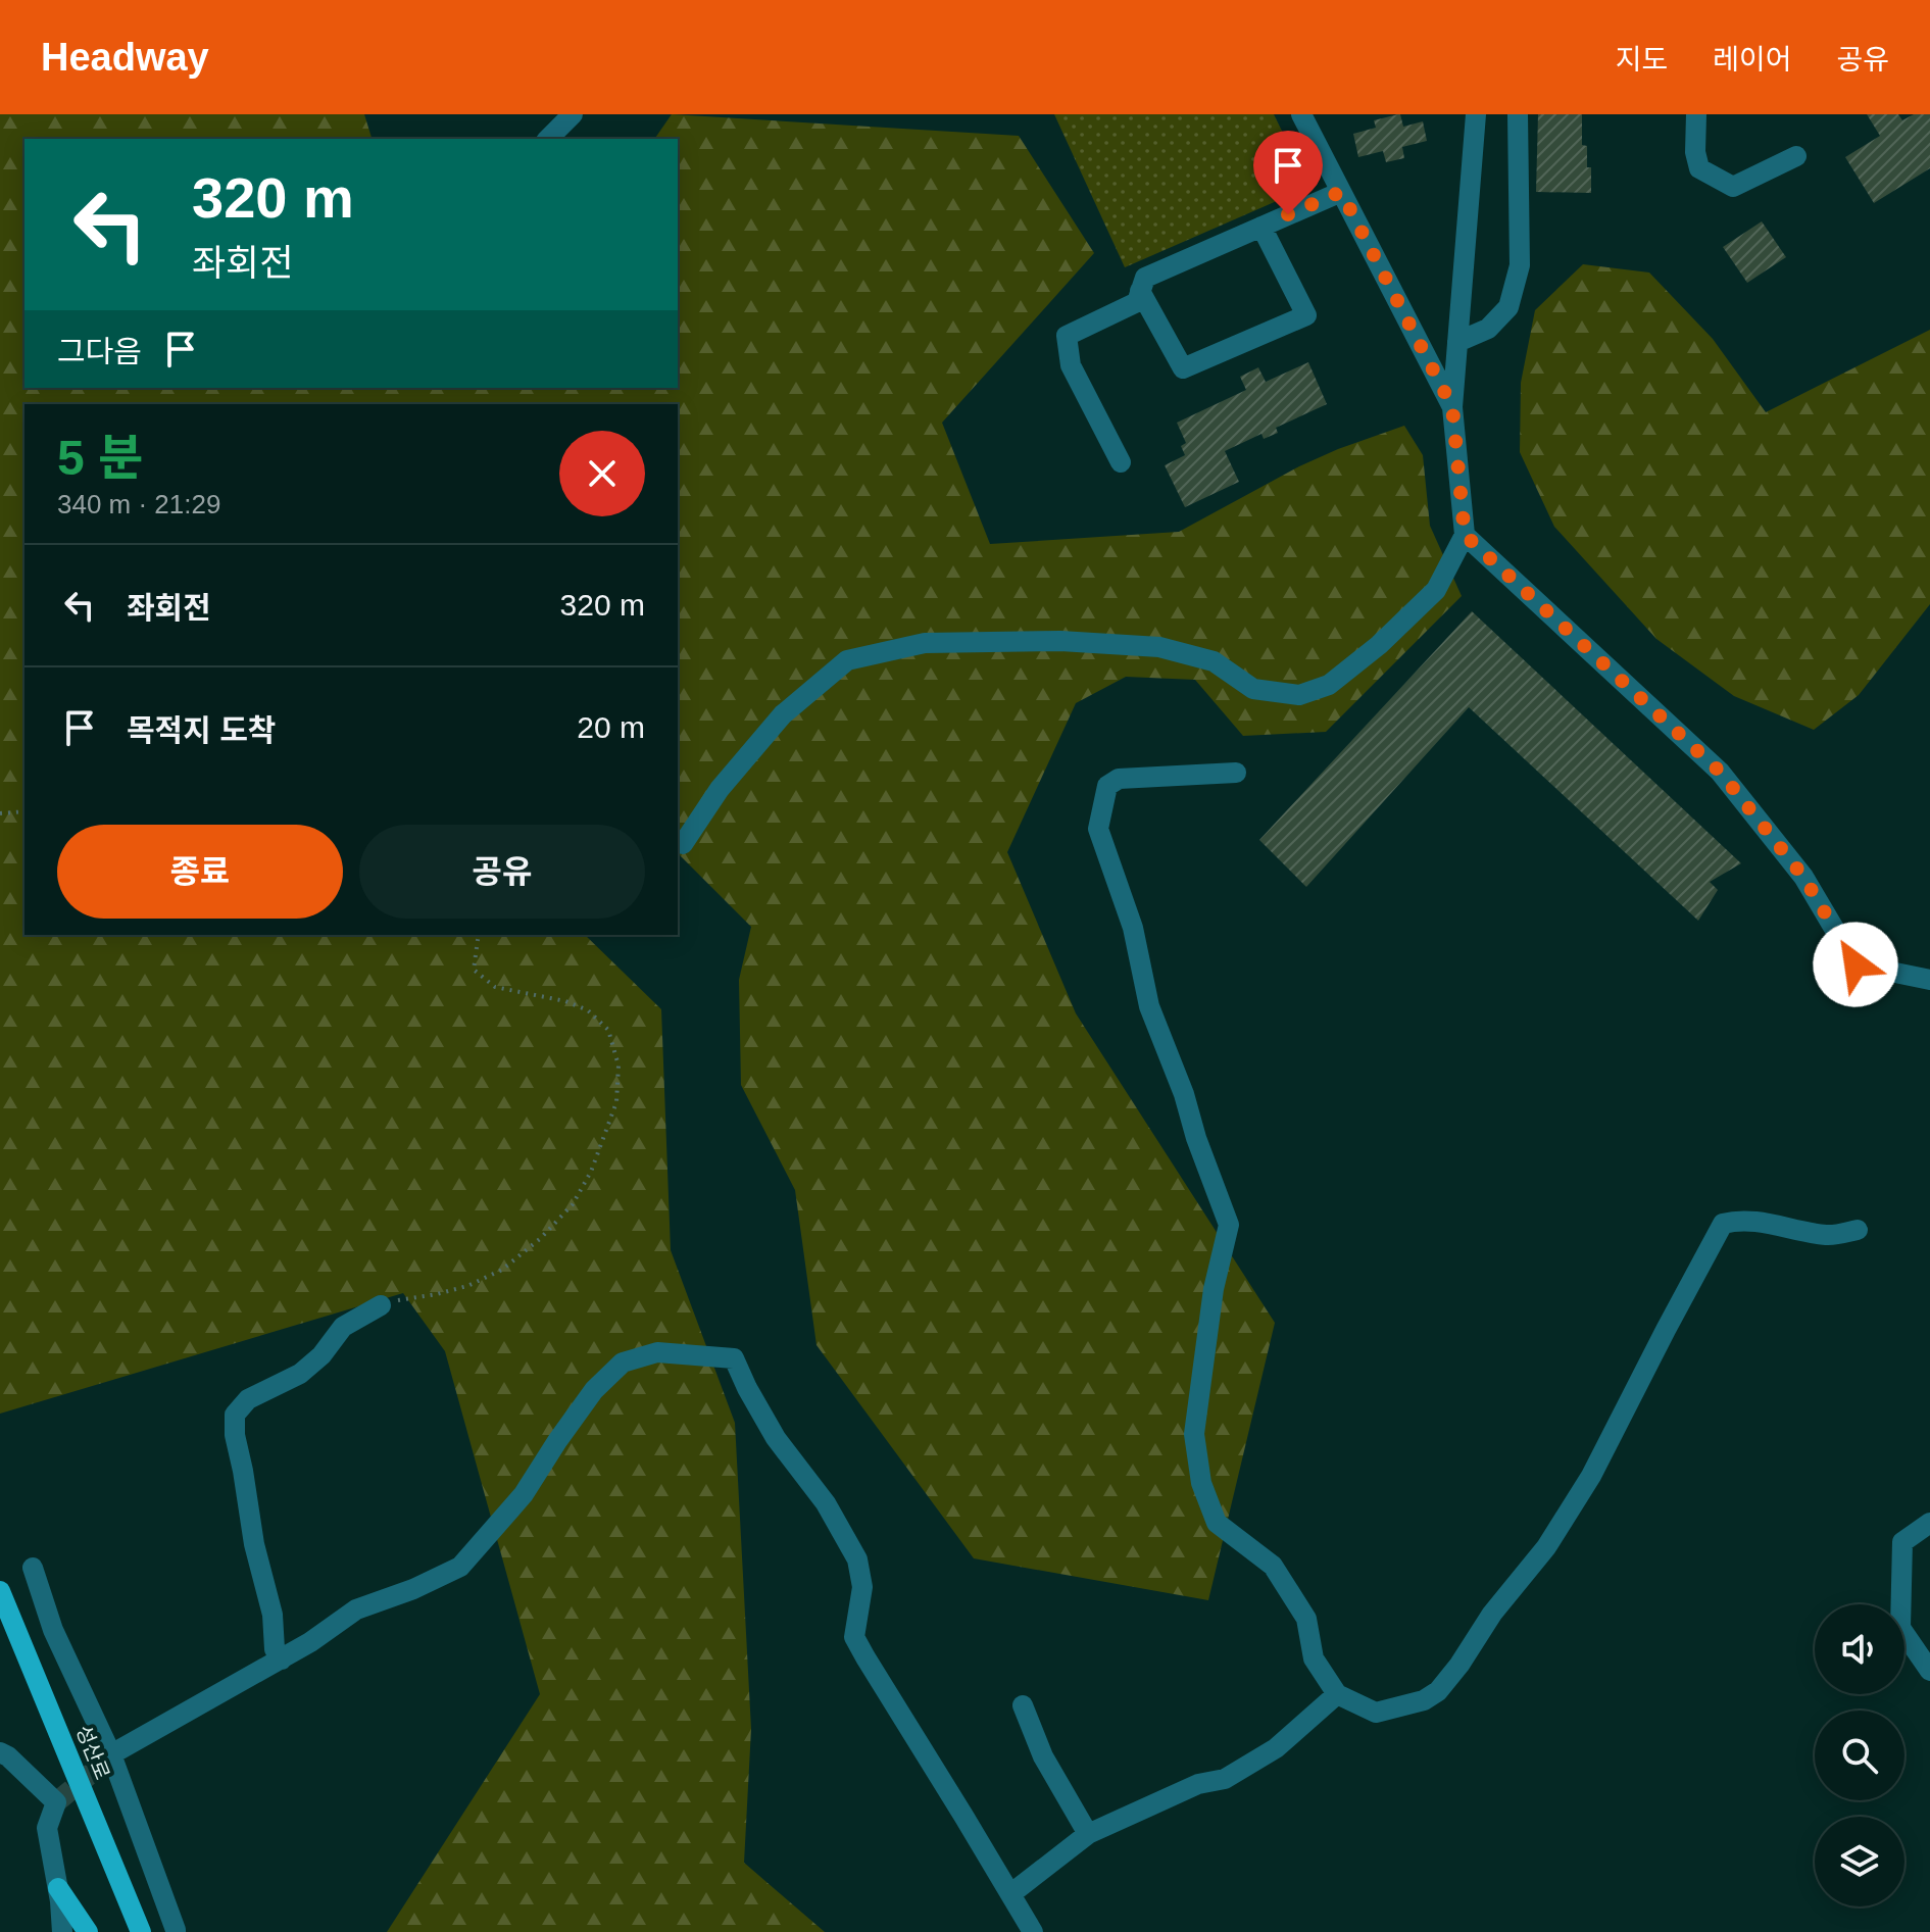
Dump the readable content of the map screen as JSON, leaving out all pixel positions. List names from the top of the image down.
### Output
{
  "streets": {
    "main road": ["성산로"]
  },
  "page": {
    "header": "Headway",
    "nav": ["지도", "레이어", "공유"],
    "turn": ["320 m", "좌회전"],
    "then": "그다음",
    "heading": ["5 분", "340 m · 21:29"],
    "list": [
      {
        "name": "좌회전",
        "value": "320 m"
      },
      {
        "name": "목적지 도착",
        "value": "20 m"
      }
    ],
    "buttons": ["종료", "공유"]
  }
}
